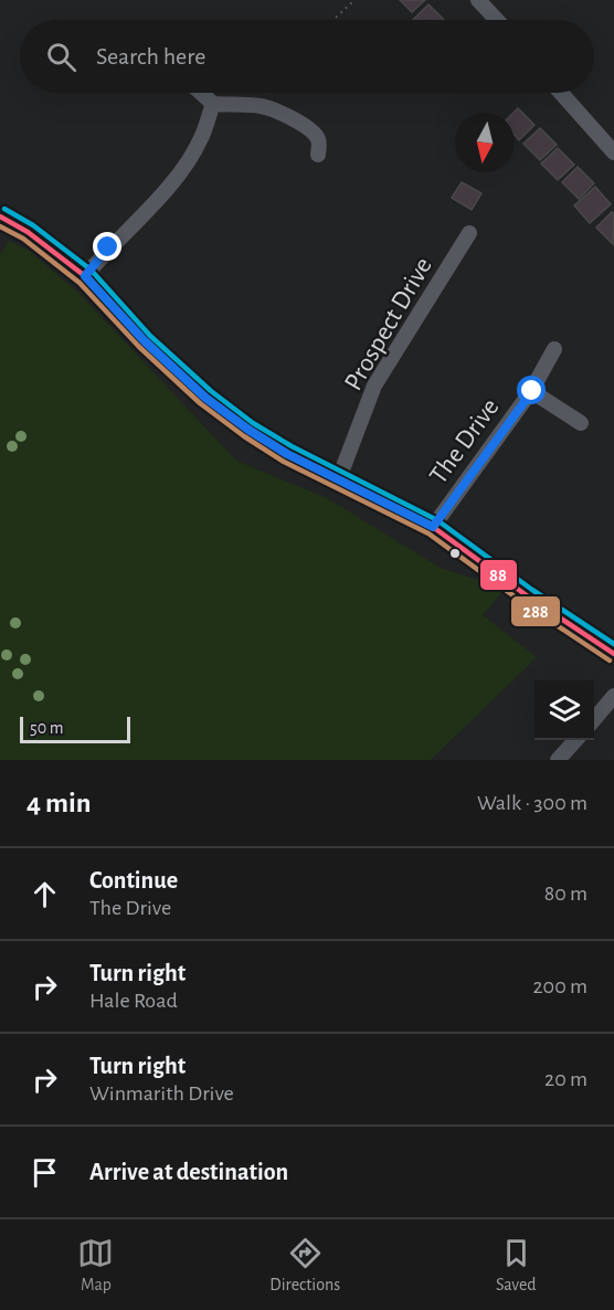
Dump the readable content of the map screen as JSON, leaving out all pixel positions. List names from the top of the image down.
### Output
{
  "streets": {
    "street": ["Prospect Drive", "The Drive"]
  },
  "lines": ["transit line 88", "transit line 288"],
  "scale_bar": "50 m",
  "north": "bottom",
  "page": {
    "search": "Search here",
    "scale": "50 m",
    "heading": ["4 min", "Walk · 300 m"],
    "list": [
      ["Continue", "The Drive", "80 m"],
      ["Turn right", "Hale Road", "200 m"],
      ["Turn right", "Winmarith Drive", "20 m"],
      "Arrive at destination"
    ],
    "nav": ["Map", "Directions", "Saved"]
  }
}
